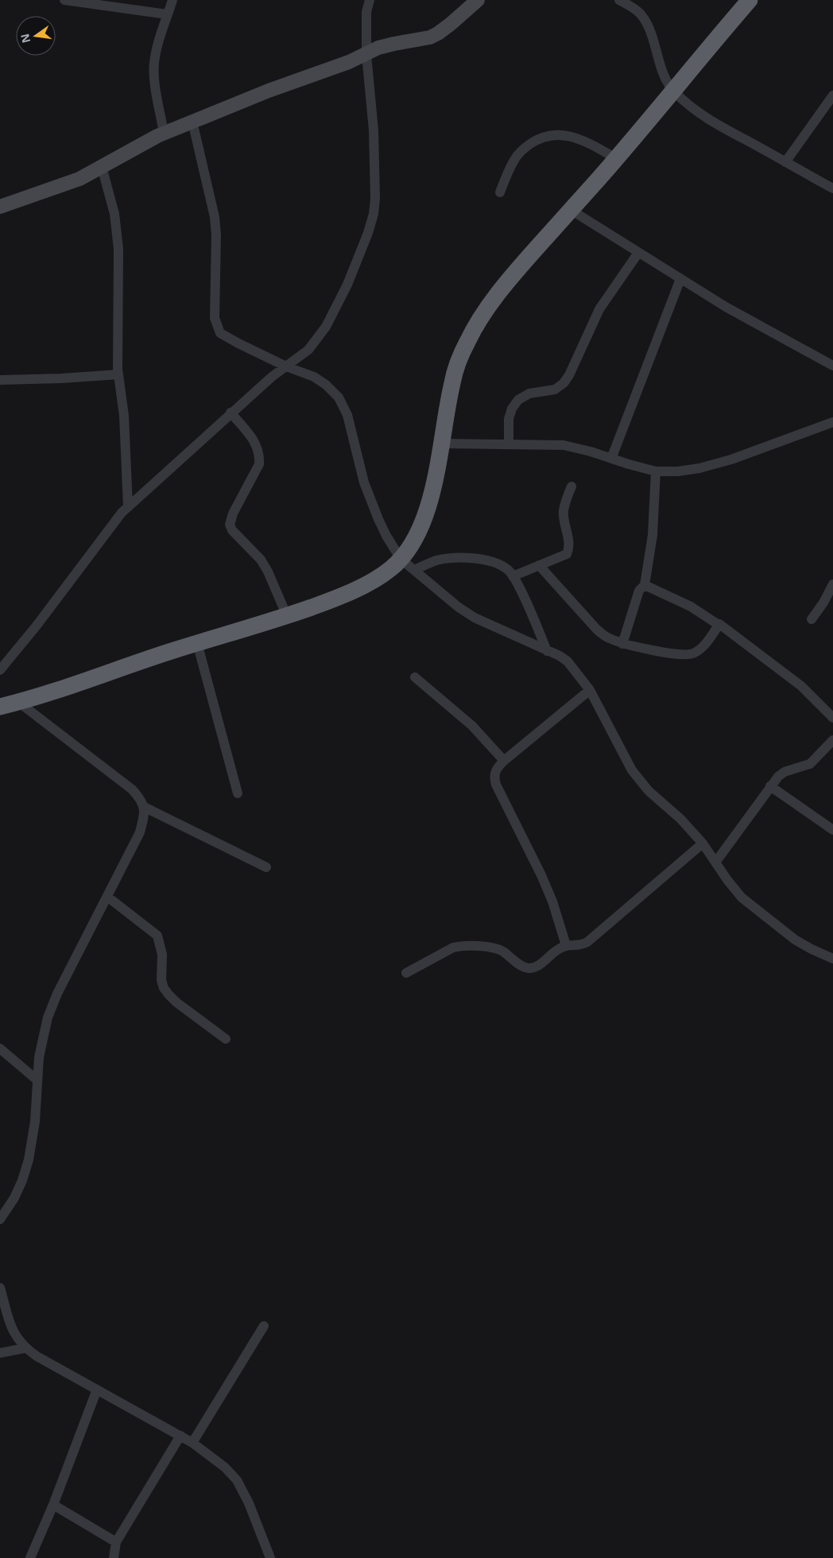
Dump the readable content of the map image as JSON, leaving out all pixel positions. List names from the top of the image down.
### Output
{
  "north": "left"
}
